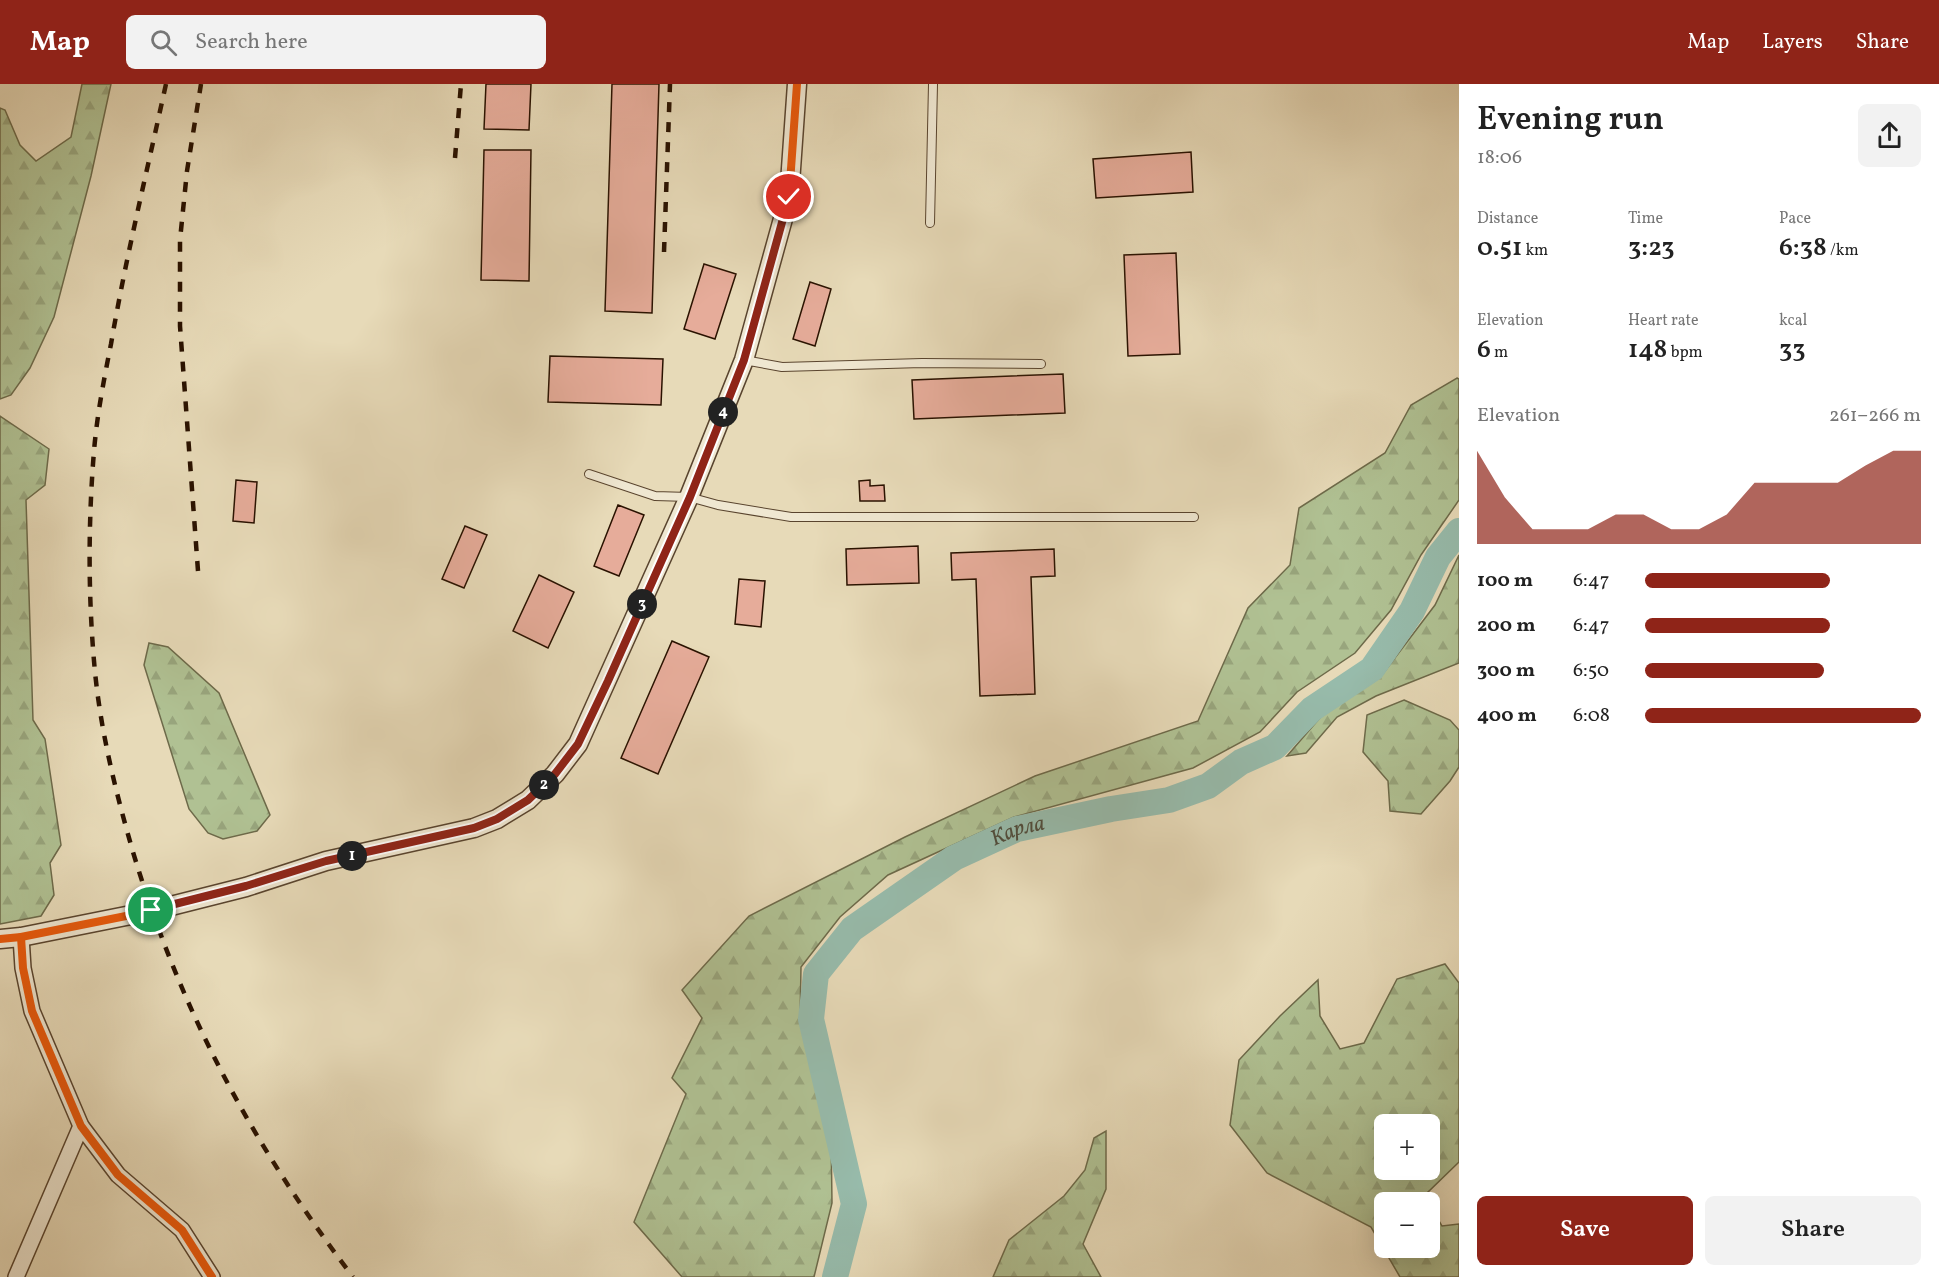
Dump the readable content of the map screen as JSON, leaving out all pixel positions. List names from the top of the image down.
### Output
{
  "water": ["Карла"],
  "page": {
    "header": "Map",
    "search": "Search here",
    "nav": ["Map", "Layers", "Share"],
    "heading": ["Evening run", "18:06"],
    "stats": [
      ["Distance", "0.51 km"],
      ["Time", "3:23"],
      ["Pace", "6:38 /km"],
      ["Elevation", "6 m"],
      ["Heart rate", "148 bpm"],
      ["kcal", "33"]
    ],
    "chart": ["Elevation", "261–266 m"],
    "pins": [
      "4",
      "3",
      "2",
      "1"
    ],
    "list": [
      {
        "name": "100 m",
        "note": "6:47"
      },
      {
        "name": "200 m",
        "note": "6:47"
      },
      {
        "name": "300 m",
        "note": "6:50"
      },
      {
        "name": "400 m",
        "note": "6:08"
      }
    ],
    "map_buttons": ["+", "−"],
    "buttons": ["Save", "Share"]
  }
}
